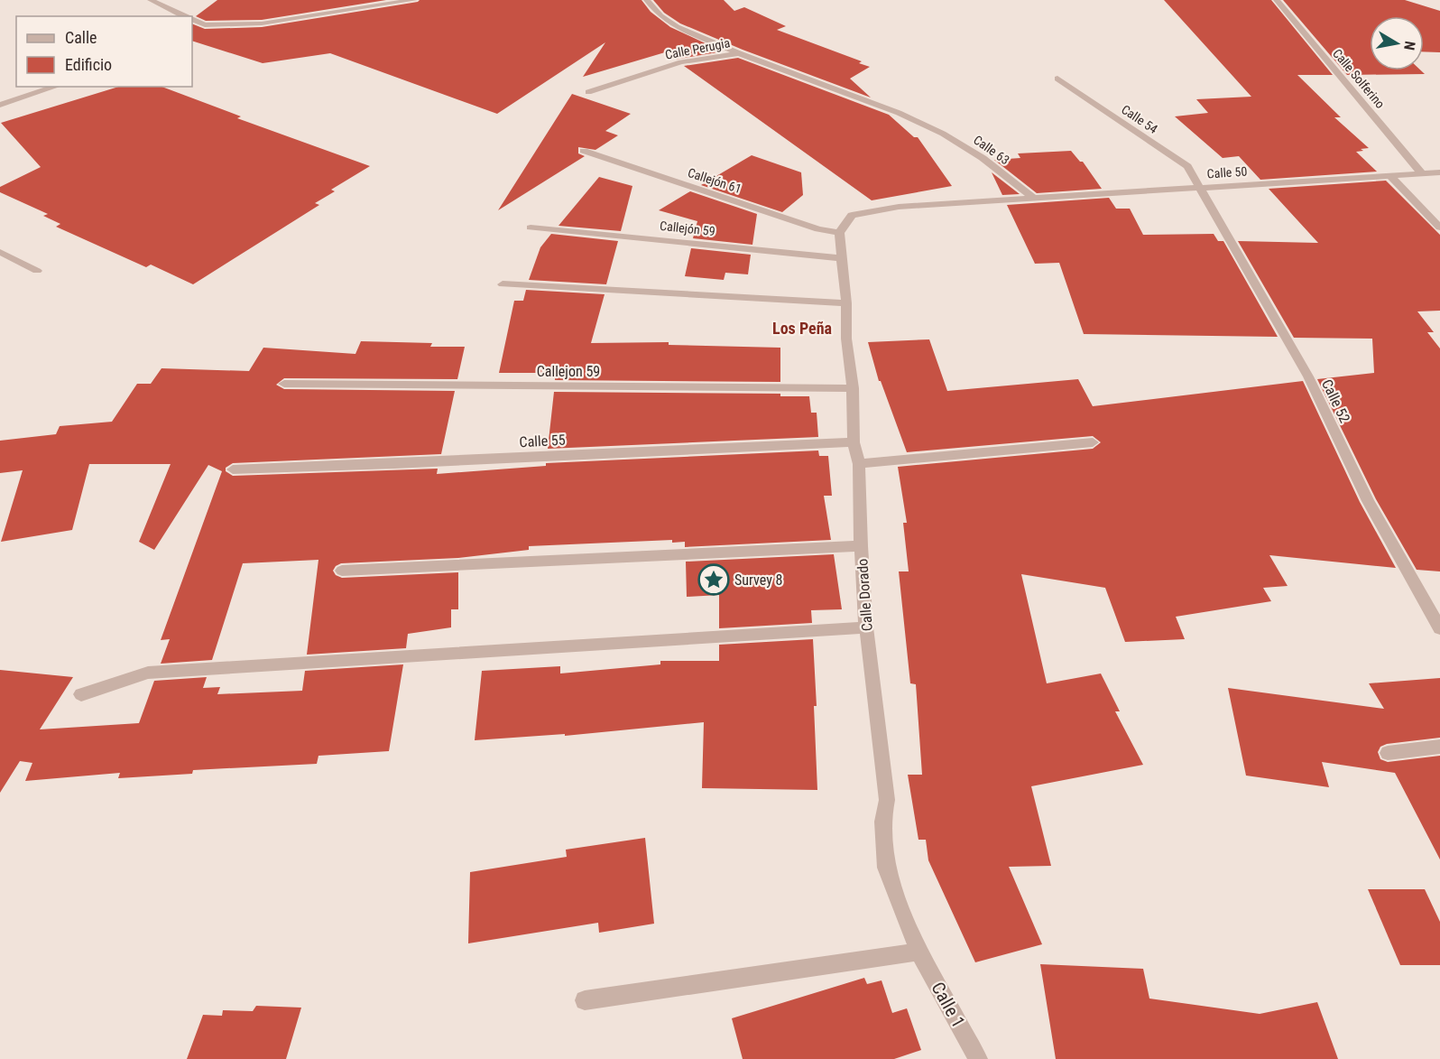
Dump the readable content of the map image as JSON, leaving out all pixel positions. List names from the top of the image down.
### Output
{
  "streets": {
    "street": [
      "Calle Perugia",
      "Calle Solferino",
      "Calle 54",
      "Calle 63",
      "Calle 50",
      "Callejón 61",
      "Callejón 59",
      "Callejon 59",
      "Calle 52",
      "Calle 55",
      "Calle Dorado",
      "Calle 1"
    ]
  },
  "crossings": [
    ["Calle Perugia", "Calle 63"],
    ["Calle Solferino", "Calle 50"],
    ["Calle 54", "Calle 50"],
    ["Calle 54", "Calle 52"],
    ["Calle 63", "Calle 50"],
    ["Calle 50", "Calle 52"],
    ["Callejón 61", "Calle Dorado"],
    ["Callejón 59", "Calle Dorado"],
    ["Callejon 59", "Calle Dorado"],
    ["Calle 55", "Calle Dorado"],
    ["Calle Dorado", "Calle 1"]
  ],
  "districts": ["Los Peña"],
  "places": {
    "place": ["Survey 8"]
  },
  "legend": ["Calle", "Edificio"],
  "north": "right"
}
